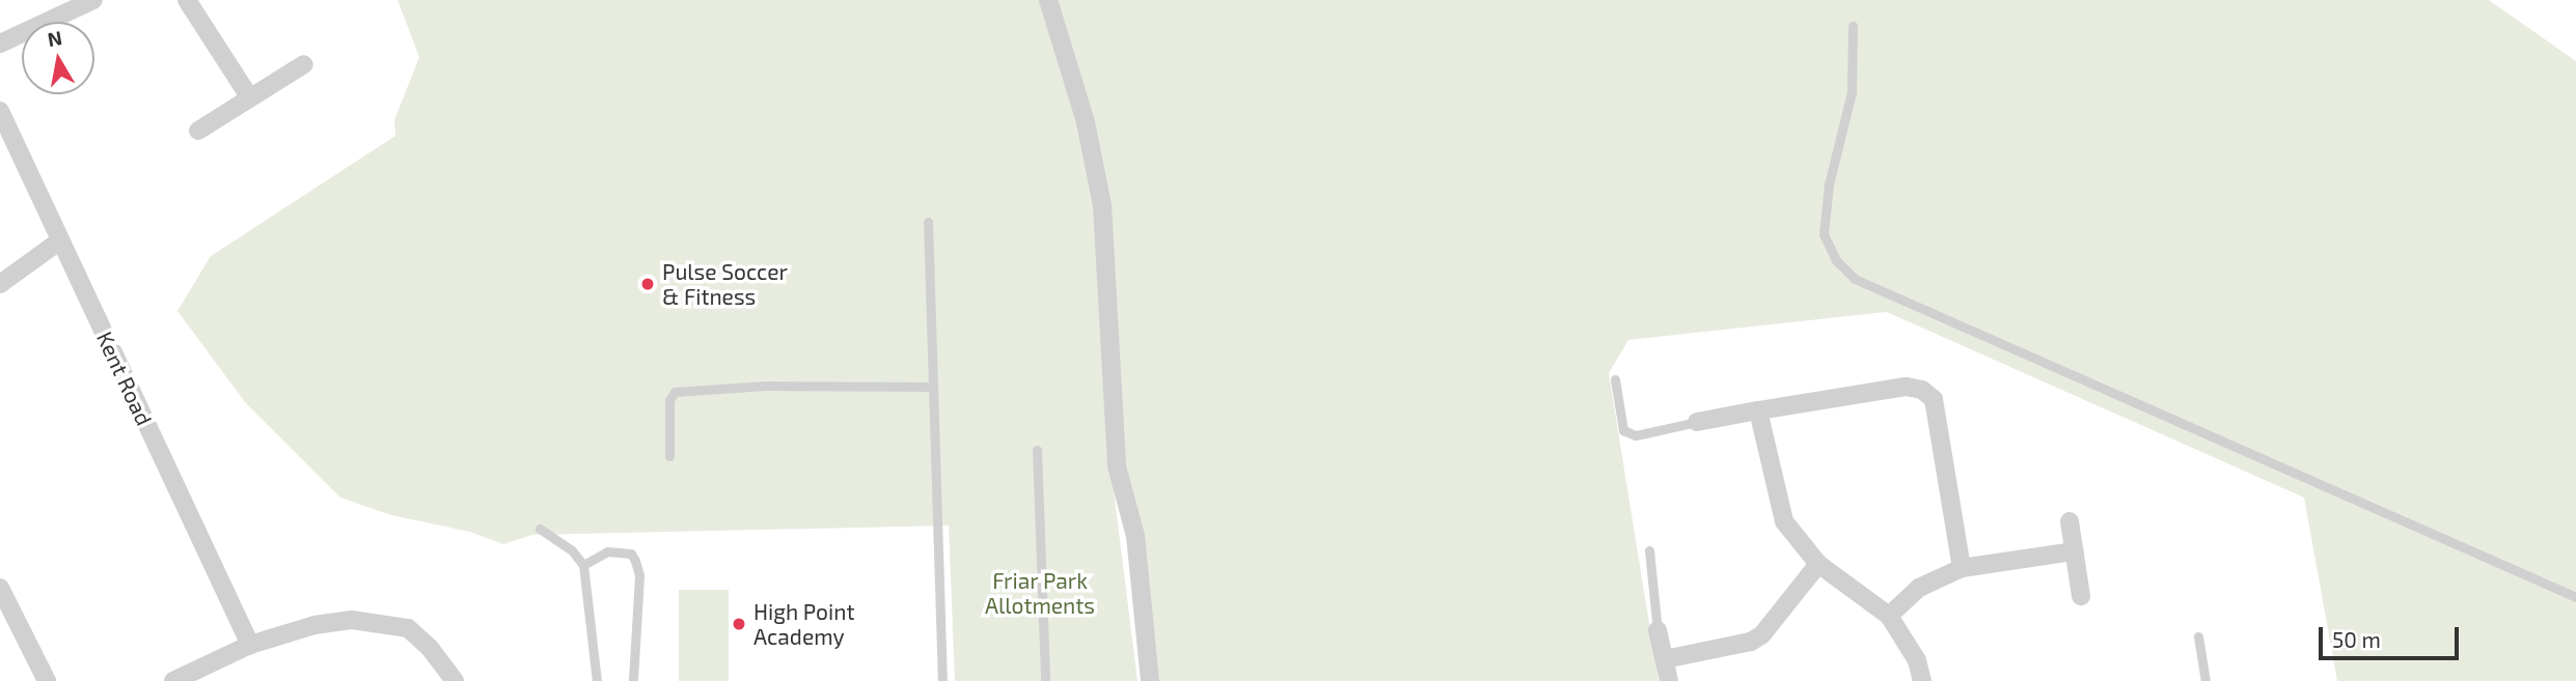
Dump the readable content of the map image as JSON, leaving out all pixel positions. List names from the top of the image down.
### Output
{
  "streets": {
    "street": ["Kent Road"]
  },
  "parks": ["Friar Park Allotments"],
  "places": ["Pulse Soccer & Fitness", "High Point Academy"],
  "scale_bar": "50 m",
  "north": "top"
}
